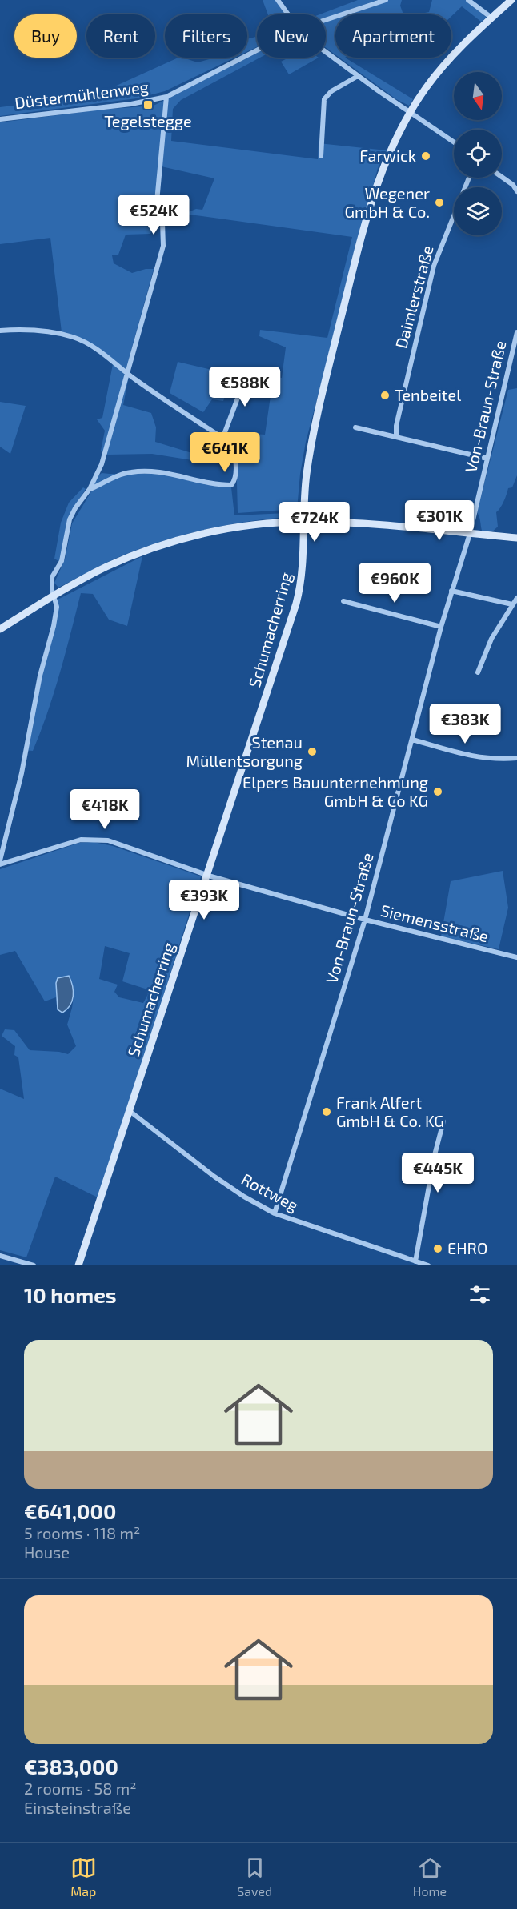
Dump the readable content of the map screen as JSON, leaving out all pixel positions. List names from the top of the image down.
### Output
{
  "streets": {
    "main road": ["Schumacherring"],
    "street": [
      "Düstermühlenweg",
      "Daimlerstraße",
      "Von-Braun-Straße",
      "Siemensstraße",
      "Rottweg"
    ]
  },
  "crossings": [
    ["Von-Braun-Straße", "Siemensstraße"],
    ["Von-Braun-Straße", "Rottweg"],
    ["Schumacherring", "Siemensstraße"],
    ["Schumacherring", "Rottweg"]
  ],
  "places": {
    "transit": ["Tegelstegge"],
    "other": [
      "Farwick",
      "Wegener GmbH & Co.",
      "Tenbeitel",
      "Stenau Müllentsorgung",
      "Elpers Bauunternehmung GmbH & Co KG",
      "Frank Alfert GmbH & Co. KG",
      "EHRO"
    ]
  },
  "north": "bottom",
  "page": {
    "chip": [
      "Buy",
      "Rent",
      "Filters",
      "New",
      "Apartment"
    ],
    "price": [
      "€524K",
      "€588K",
      "€641K",
      "€301K",
      "€724K",
      "€960K",
      "€383K",
      "€418K",
      "€393K",
      "€445K"
    ],
    "heading": "10 homes",
    "list": [
      {
        "name": "€641,000",
        "note": "5 rooms · 118 m² · House"
      },
      {
        "name": "€383,000",
        "note": "2 rooms · 58 m² · Einsteinstraße"
      }
    ],
    "tabs": ["Map", "Saved", "Home"]
  }
}
